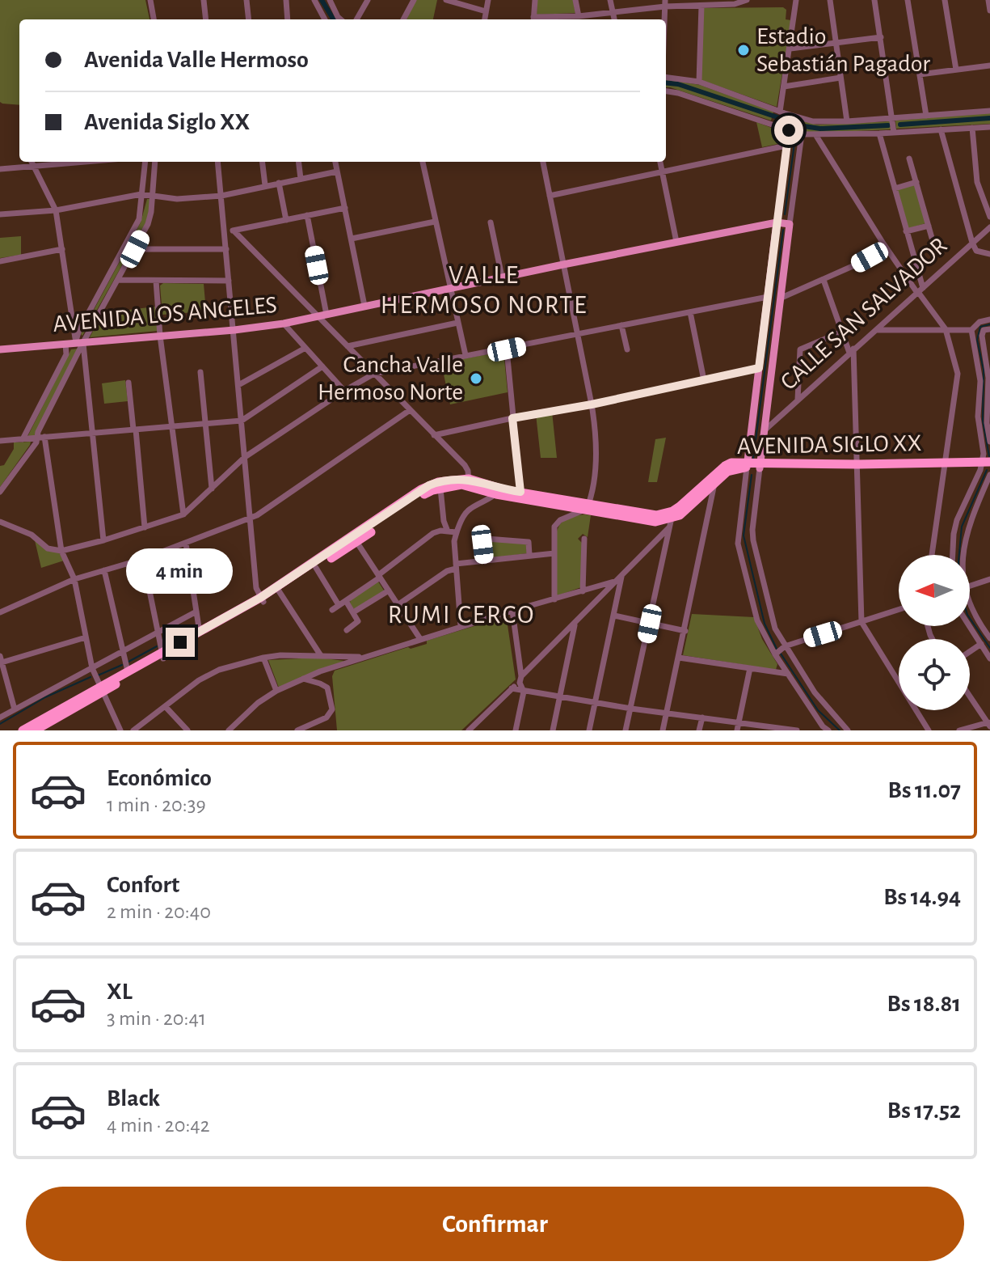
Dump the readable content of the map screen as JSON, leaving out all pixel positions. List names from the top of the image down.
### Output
{
  "streets": {
    "highway": ["AVENIDA SIGLO XX"],
    "main road": ["AVENIDA LOS ANGELES"],
    "street": ["CALLE SAN SALVADOR"]
  },
  "districts": ["VALLE HERMOSO NORTE", "RUMI CERCO"],
  "places": ["Estadio Sebastián Pagador", "Cancha Valle Hermoso Norte"],
  "north": "left",
  "page": {
    "banner": ["Avenida Valle Hermoso", "Avenida Siglo XX"],
    "bubble": "4 min",
    "list": [
      {
        "name": "Económico",
        "note": "1 min · 20:39",
        "value": "Bs 11.07"
      },
      {
        "name": "Confort",
        "note": "2 min · 20:40",
        "value": "Bs 14.94"
      },
      {
        "name": "XL",
        "note": "3 min · 20:41",
        "value": "Bs 18.81"
      },
      {
        "name": "Black",
        "note": "4 min · 20:42",
        "value": "Bs 17.52"
      }
    ],
    "buttons": "Confirmar"
  }
}
